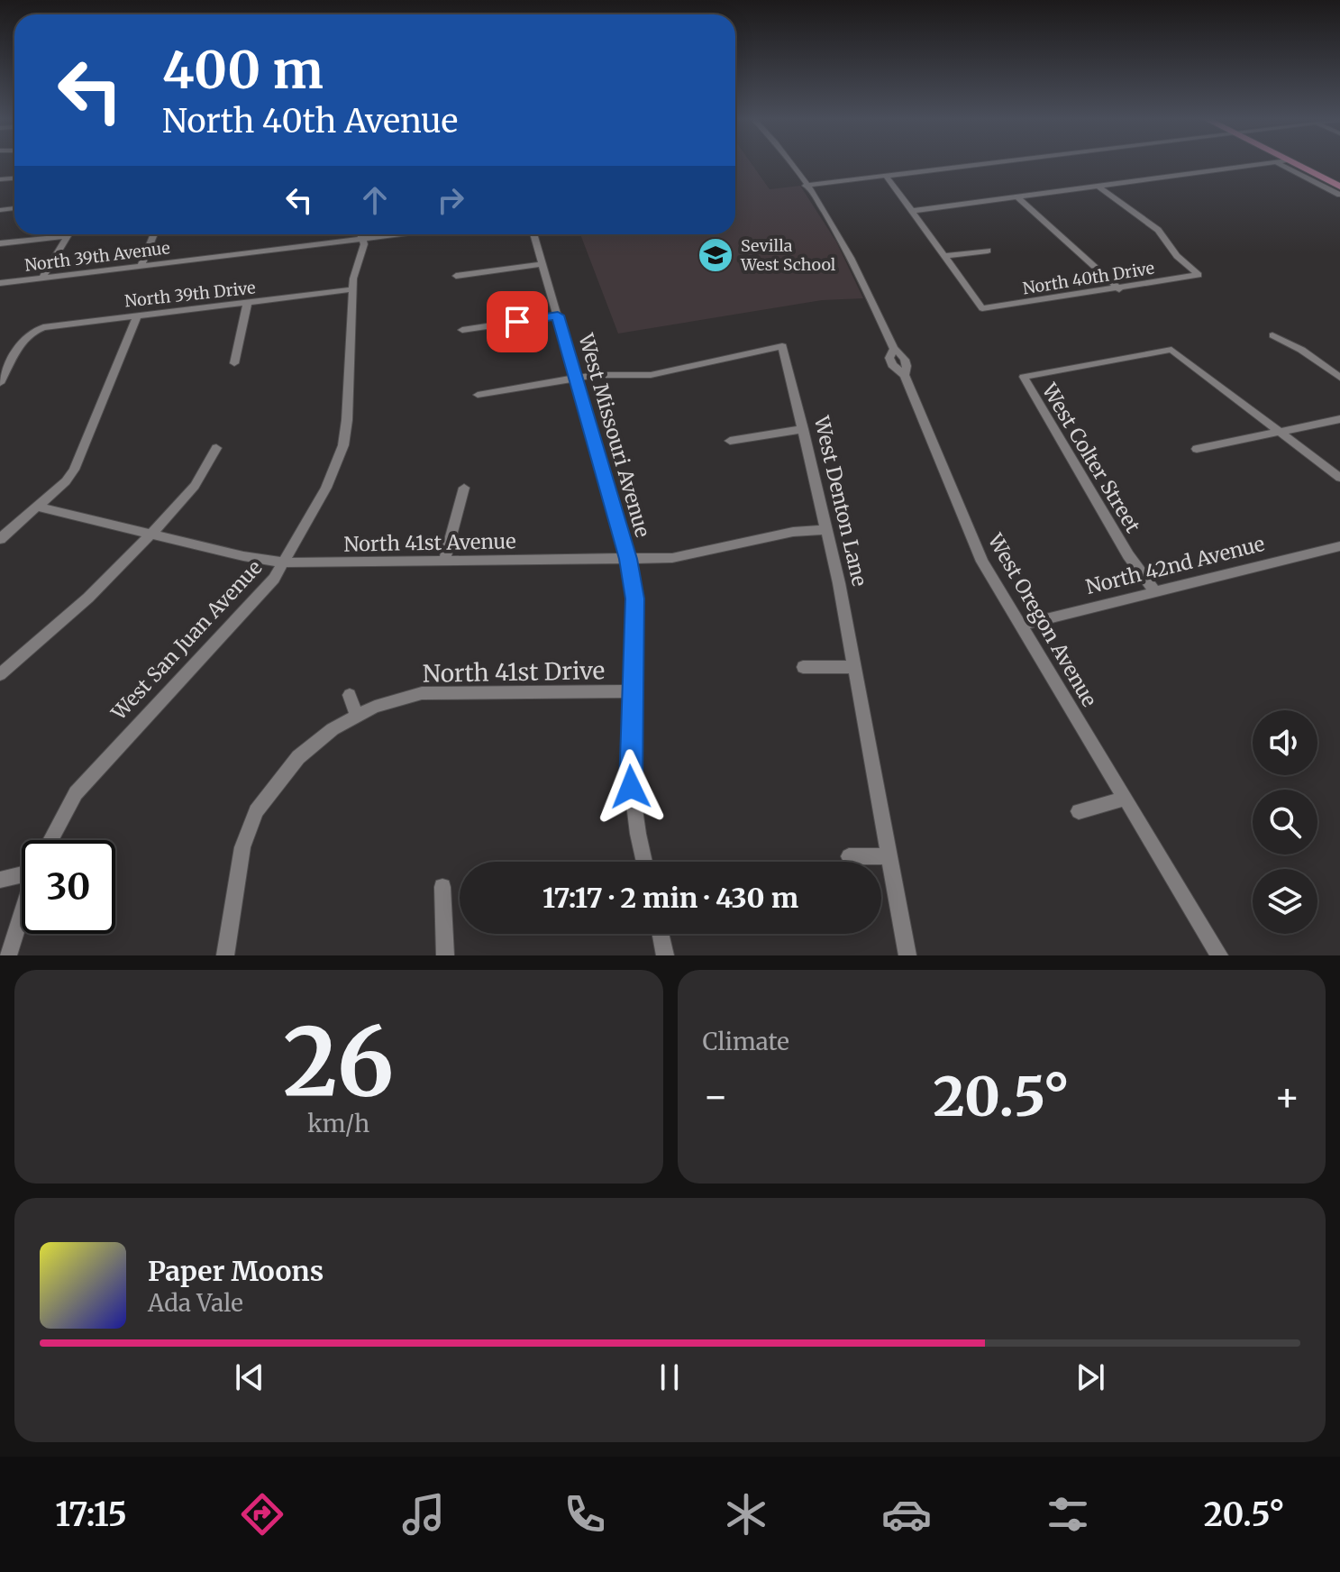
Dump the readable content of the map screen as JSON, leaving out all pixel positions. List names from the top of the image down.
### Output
{
  "streets": {
    "street": [
      "North 39th Avenue",
      "North 40th Drive",
      "North 39th Drive",
      "West Missouri Avenue",
      "West Colter Street",
      "West Denton Lane",
      "North 41st Avenue",
      "North 42nd Avenue",
      "West Oregon Avenue",
      "West San Juan Avenue",
      "North 41st Drive"
    ]
  },
  "crossings": [
    ["North 39th Drive", "West San Juan Avenue"],
    ["West Missouri Avenue", "North 41st Avenue"],
    ["West Missouri Avenue", "North 41st Drive"],
    ["West Colter Street", "North 42nd Avenue"],
    ["West Denton Lane", "North 41st Avenue"],
    ["North 41st Avenue", "West San Juan Avenue"],
    ["North 42nd Avenue", "West Oregon Avenue"]
  ],
  "places": {
    "school or university": ["Sevilla West School"]
  },
  "page": {
    "turn": ["400 m", "North 40th Avenue"],
    "limit": "30",
    "trip": "17:17 · 2 min · 430 m",
    "tile": [
      ["26", "km/h"],
      "Climate"
    ],
    "heat": ["−", "20.5°", "+"],
    "song": ["Paper Moons", "Ada Vale"],
    "tabs": ["17:15", "20.5°"]
  }
}
